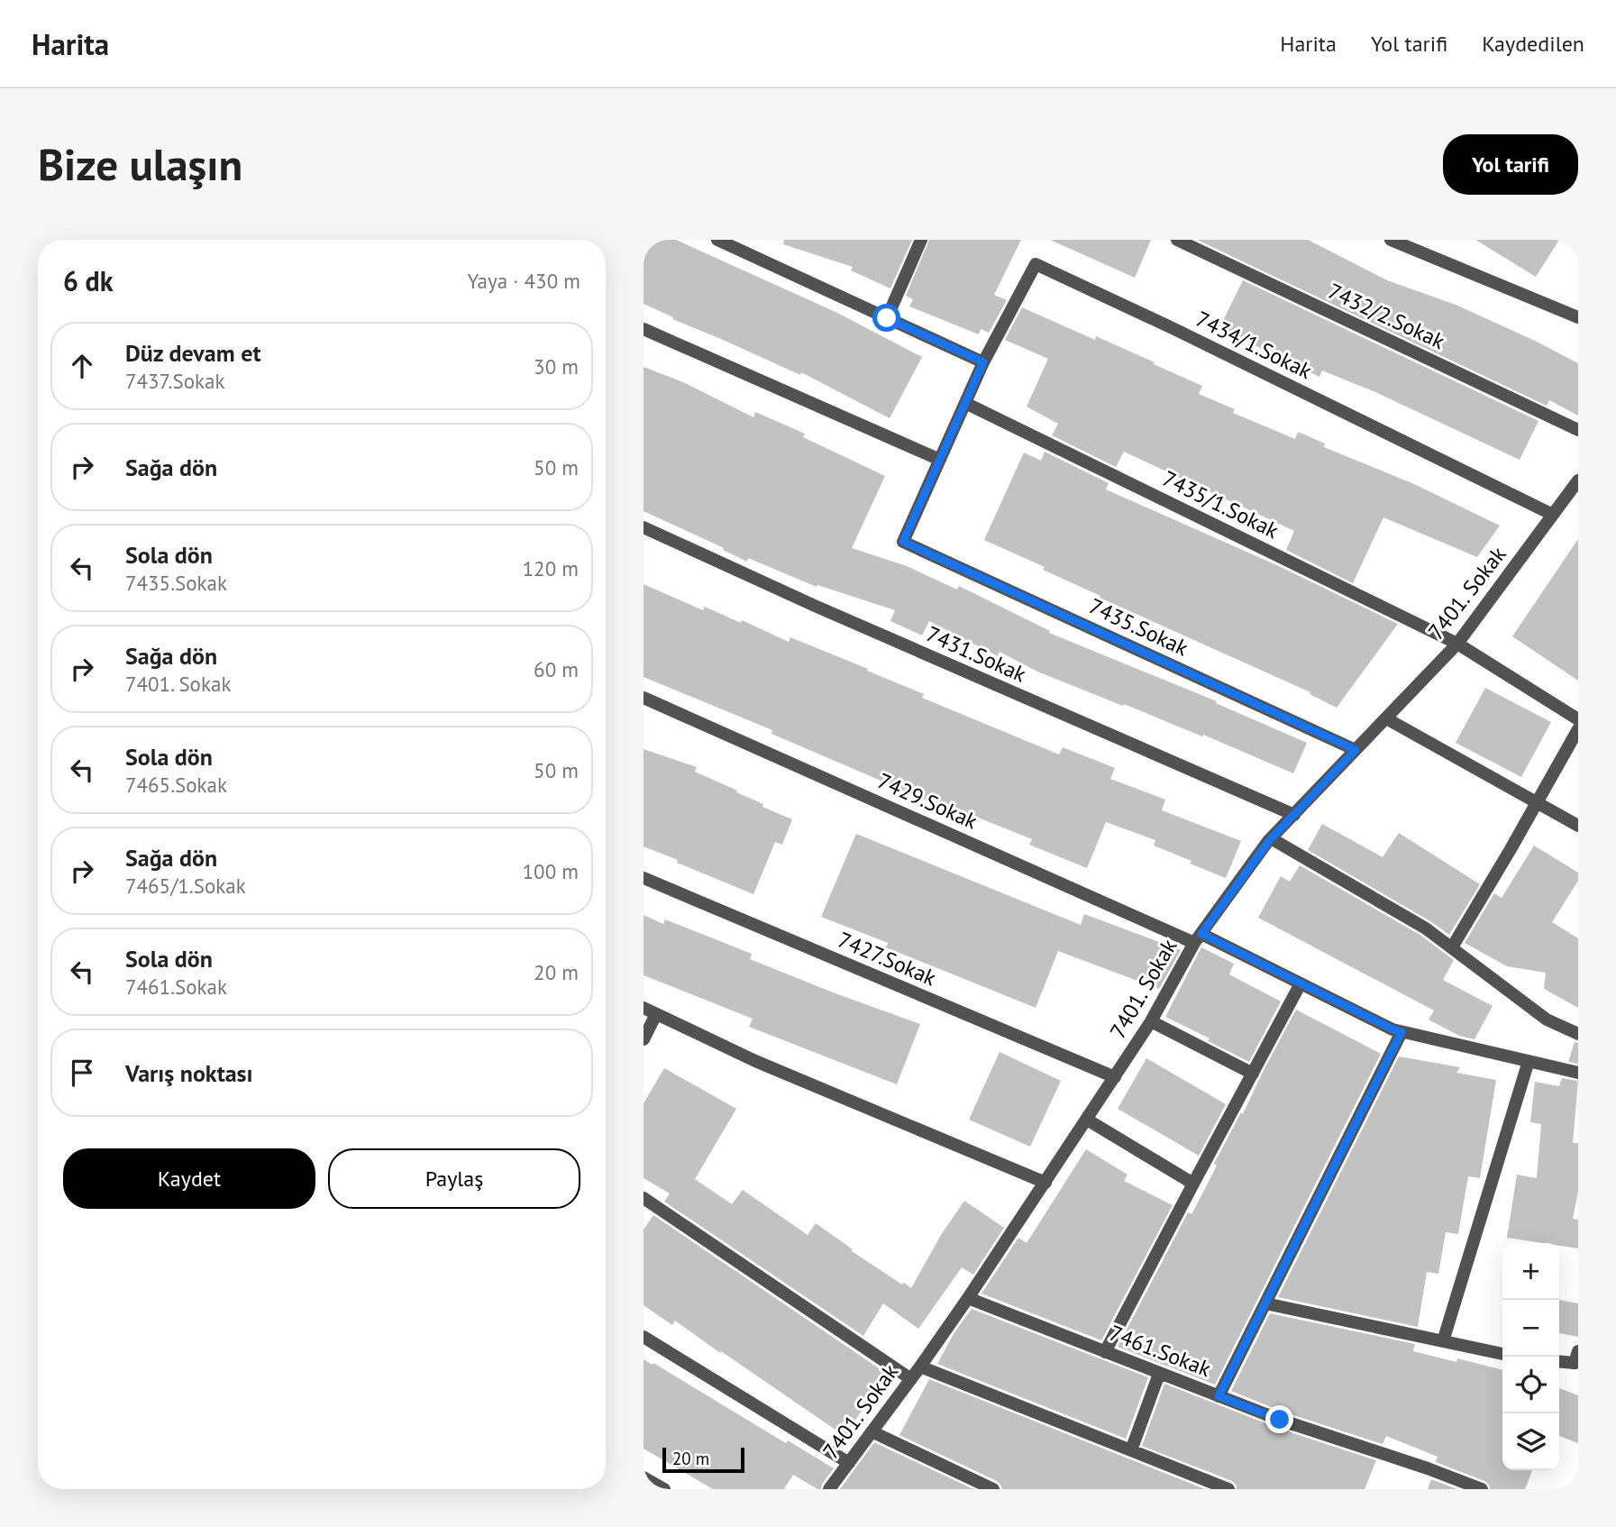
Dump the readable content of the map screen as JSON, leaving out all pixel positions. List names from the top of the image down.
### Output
{
  "streets": {
    "street": [
      "7432/2.Sokak",
      "7434/1.Sokak",
      "7435/1.Sokak",
      "7401. Sokak",
      "7435.Sokak",
      "7431.Sokak",
      "7429.Sokak",
      "7427.Sokak",
      "7461.Sokak"
    ]
  },
  "crossings": [
    ["7434/1.Sokak", "7401. Sokak"],
    ["7435/1.Sokak", "7401. Sokak"],
    ["7401. Sokak", "7435.Sokak"],
    ["7401. Sokak", "7431.Sokak"],
    ["7401. Sokak", "7429.Sokak"],
    ["7401. Sokak", "7427.Sokak"],
    ["7401. Sokak", "7461.Sokak"]
  ],
  "scale_bar": "20 m",
  "page": {
    "header": "Harita",
    "nav": ["Harita", "Yol tarifi", "Kaydedilen"],
    "buttons": [
      "Yol tarifi",
      ["Kaydet", "Paylaş"]
    ],
    "title": "Bize ulaşın",
    "heading": ["6 dk", "Yaya · 430 m"],
    "list": [
      ["Düz devam et", "7437.Sokak", "30 m"],
      ["Sağa dön", "50 m"],
      ["Sola dön", "7435.Sokak", "120 m"],
      ["Sağa dön", "7401. Sokak", "60 m"],
      ["Sola dön", "7465.Sokak", "50 m"],
      ["Sağa dön", "7465/1.Sokak", "100 m"],
      ["Sola dön", "7461.Sokak", "20 m"],
      "Varış noktası"
    ],
    "map_buttons": ["+", "−"],
    "scale": "20 m"
  }
}
